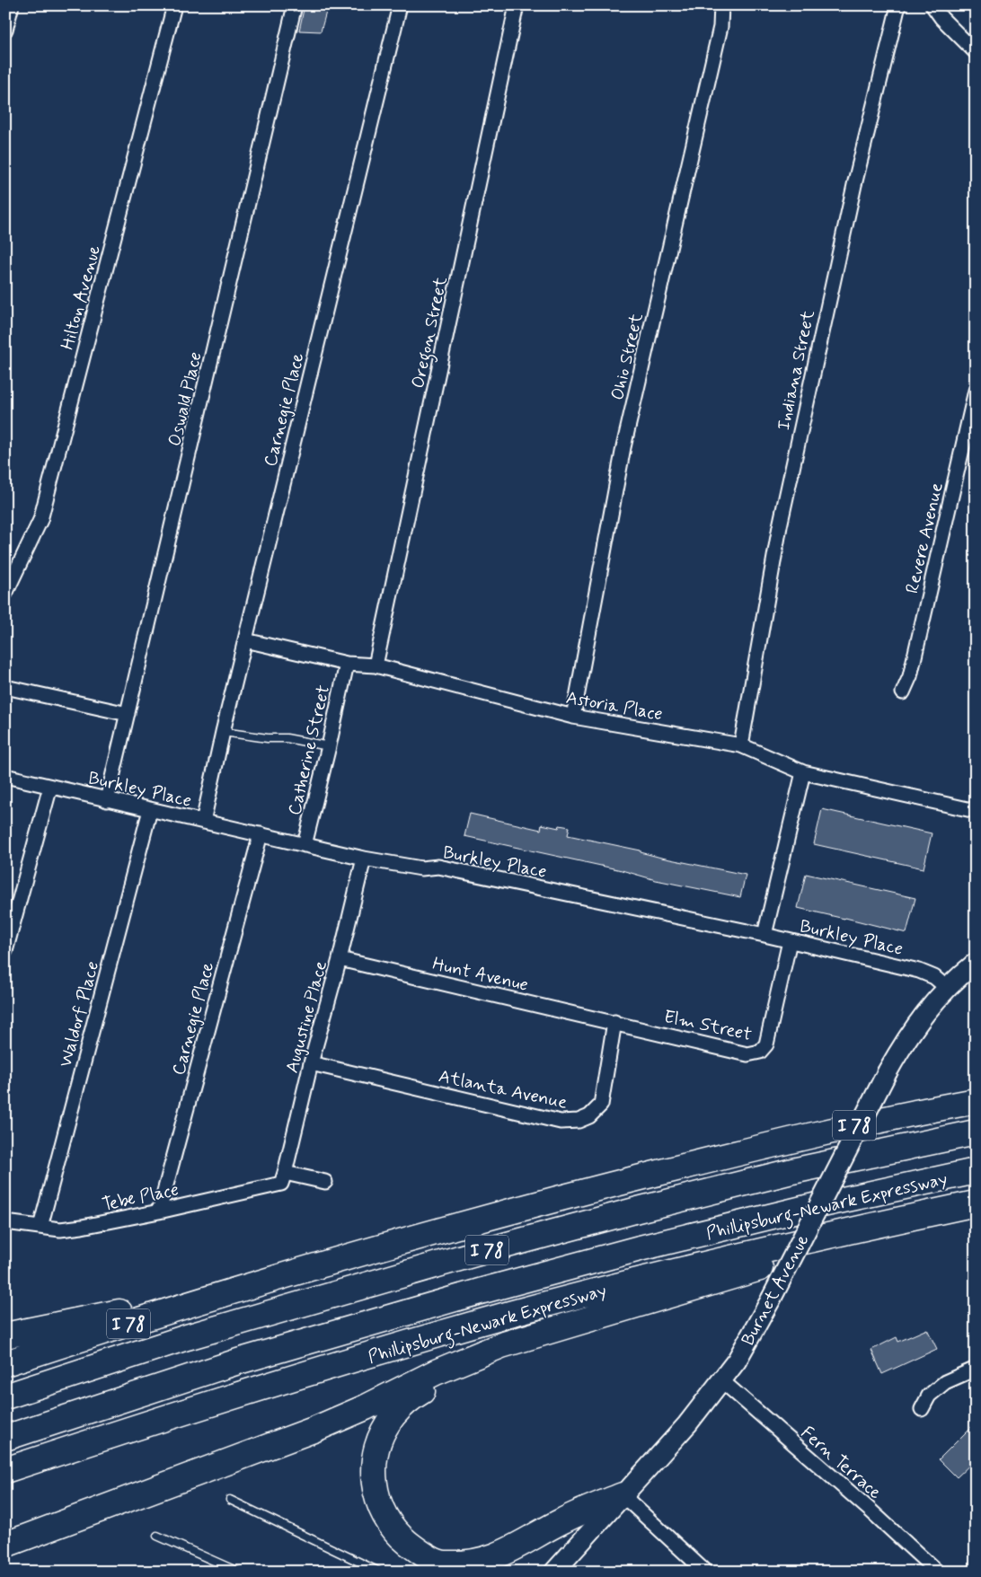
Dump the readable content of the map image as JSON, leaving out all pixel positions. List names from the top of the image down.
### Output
{
  "streets": {
    "highway": ["I 78", "Phillipsburg-Newark Expressway"],
    "street": [
      "Hilton Avenue",
      "Oregon Street",
      "Ohio Street",
      "Indiana Street",
      "Oswald Place",
      "Carnegie Place",
      "Revere Avenue",
      "Astoria Place",
      "Catherine Street",
      "Burkley Place",
      "Hunt Avenue",
      "Waldorf Place",
      "Augustine Place",
      "Elm Street",
      "Atlanta Avenue",
      "Tebe Place",
      "Burnet Avenue",
      "Fern Terrace"
    ]
  },
  "crossings": [
    ["Oregon Street", "Astoria Place"],
    ["Ohio Street", "Astoria Place"],
    ["Indiana Street", "Astoria Place"],
    ["Oswald Place", "Burkley Place"],
    ["Carnegie Place", "Astoria Place"],
    ["Carnegie Place", "Burkley Place"],
    ["Carnegie Place", "Tebe Place"],
    ["Astoria Place", "Catherine Street"],
    ["Catherine Street", "Burkley Place"],
    ["Burkley Place", "Waldorf Place"],
    ["Burkley Place", "Augustine Place"],
    ["Burkley Place", "Elm Street"],
    ["Burkley Place", "Burnet Avenue"],
    ["Hunt Avenue", "Augustine Place"],
    ["Hunt Avenue", "Elm Street"],
    ["Hunt Avenue", "Atlanta Avenue"],
    ["Waldorf Place", "Tebe Place"],
    ["Augustine Place", "Atlanta Avenue"],
    ["Augustine Place", "Tebe Place"],
    ["Elm Street", "Atlanta Avenue"],
    ["Burnet Avenue", "Fern Terrace"]
  ]
}
